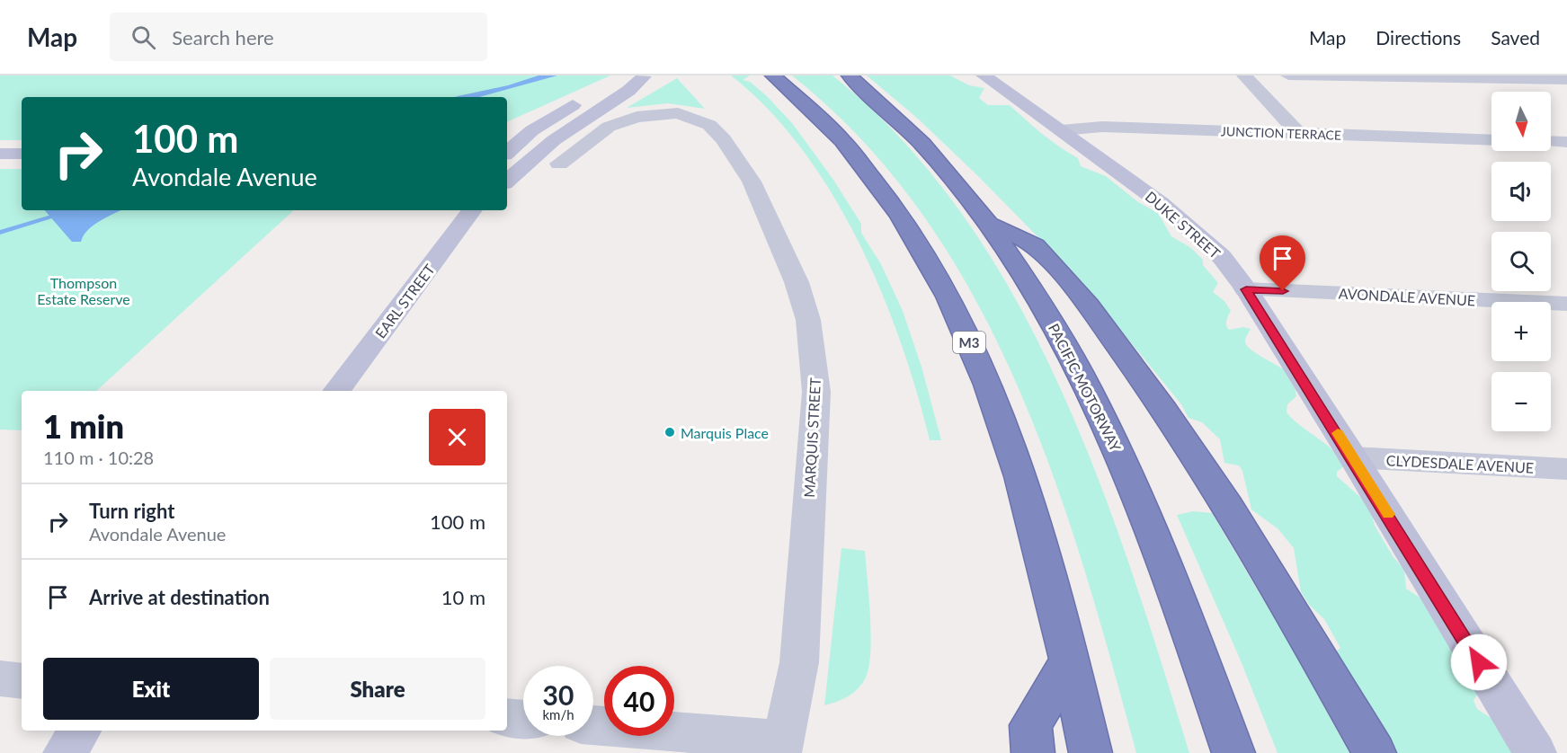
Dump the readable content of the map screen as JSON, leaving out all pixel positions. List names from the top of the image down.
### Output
{
  "streets": {
    "highway": ["M3", "PACIFIC MOTORWAY"],
    "street": [
      "JUNCTION TERRACE",
      "DUKE STREET",
      "AVONDALE AVENUE",
      "EARL STREET",
      "MARQUIS STREET",
      "CLYDESDALE AVENUE"
    ]
  },
  "crossings": [
    ["JUNCTION TERRACE", "DUKE STREET"],
    ["DUKE STREET", "AVONDALE AVENUE"],
    ["DUKE STREET", "CLYDESDALE AVENUE"]
  ],
  "parks": ["Thompson Estate Reserve"],
  "places": ["Marquis Place"],
  "north": "bottom",
  "page": {
    "header": "Map",
    "search": "Search here",
    "nav": ["Map", "Directions", "Saved"],
    "map_buttons": ["+", "−"],
    "turn": ["100 m", "Avondale Avenue"],
    "heading": ["1 min", "110 m · 10:28"],
    "list": [
      {
        "name": "Turn right",
        "note": "Avondale Avenue",
        "value": "100 m"
      },
      {
        "name": "Arrive at destination",
        "value": "10 m"
      }
    ],
    "buttons": ["Exit", "Share"],
    "speed": "30 km/h",
    "limit": "40"
  }
}
